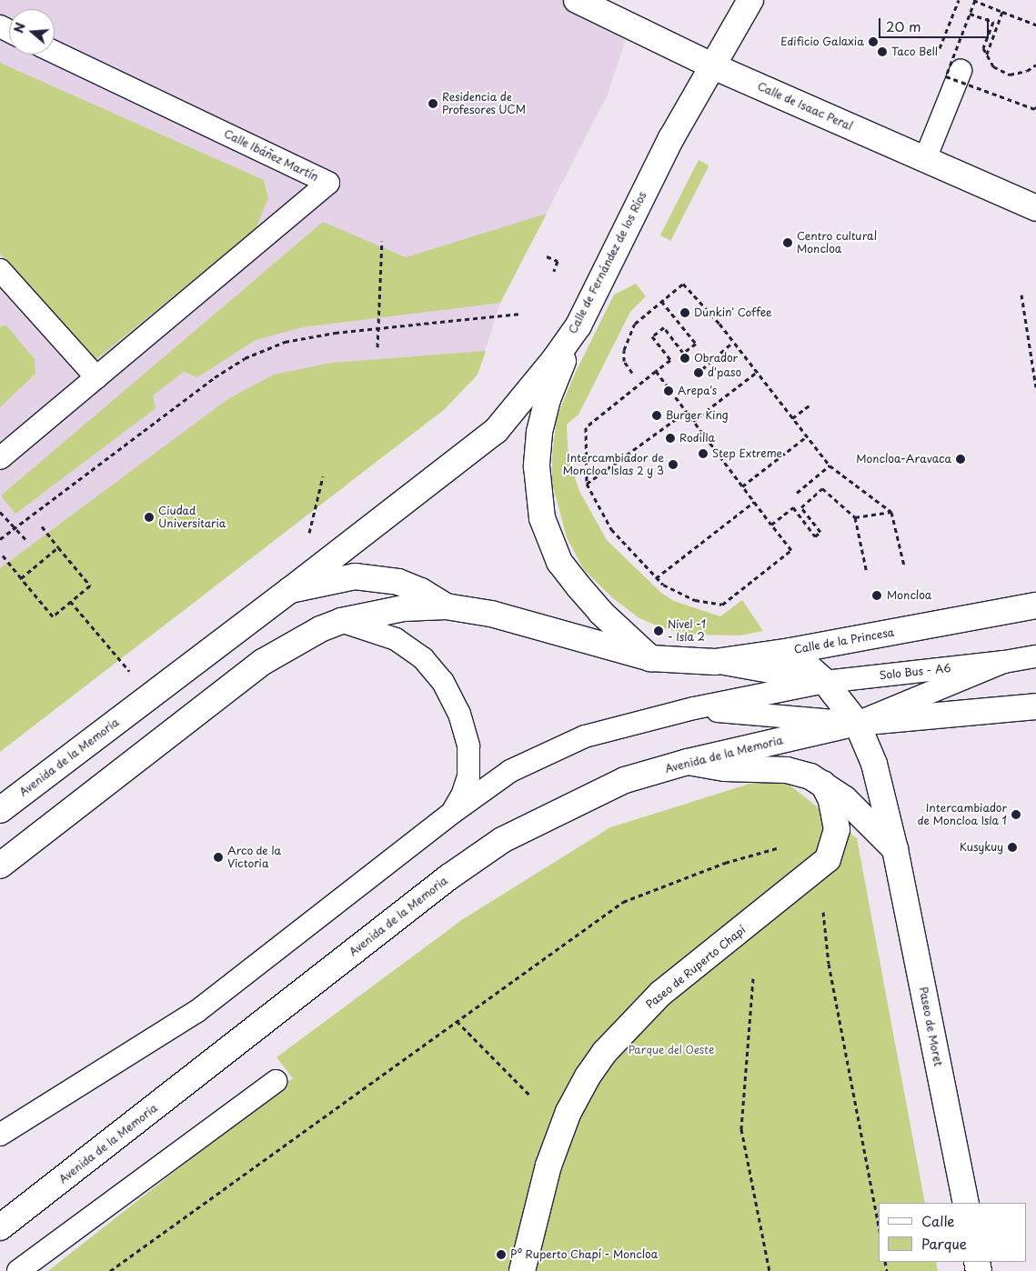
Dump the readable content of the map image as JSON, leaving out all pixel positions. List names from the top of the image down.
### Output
{
  "streets": {
    "main road": [
      "Calle de Isaac Peral",
      "Calle de Fernández de los Ríos",
      "Calle de la Princesa",
      "Avenida de la Memoria",
      "Paseo de Ruperto Chapí",
      "Paseo de Moret"
    ],
    "lane": ["Calle Ibáñez Martín", "Solo Bus - A6"]
  },
  "crossings": [
    ["Calle de Isaac Peral", "Calle de Fernández de los Ríos"],
    ["Calle de Fernández de los Ríos", "Avenida de la Memoria"],
    ["Calle de la Princesa", "Avenida de la Memoria"],
    ["Calle de la Princesa", "Paseo de Moret"],
    ["Solo Bus - A6", "Paseo de Moret"],
    ["Avenida de la Memoria", "Paseo de Moret"]
  ],
  "parks": ["Parque del Oeste"],
  "places": [
    "Edificio Galaxia",
    "Taco Bell",
    "Residencia de Profesores UCM",
    "Centro cultural Moncloa",
    "Dunkin' Coffee",
    "Obrador",
    "d'paso",
    "Arepa's",
    "Burger King",
    "Rodilla",
    "Step Extreme",
    "Moncloa-Aravaca",
    "Intercambiador de Moncloa Islas 2 y 3",
    "Ciudad Universitaria",
    "Moncloa",
    "Nivel -1 - Isla 2",
    "Intercambiador de Moncloa Isla 1",
    "Kusykuy",
    "Arco de la Victoria",
    "Pº Ruperto Chapí - Moncloa"
  ],
  "legend": ["Calle", "Parque"],
  "scale_bar": "20 m",
  "north": "left"
}
